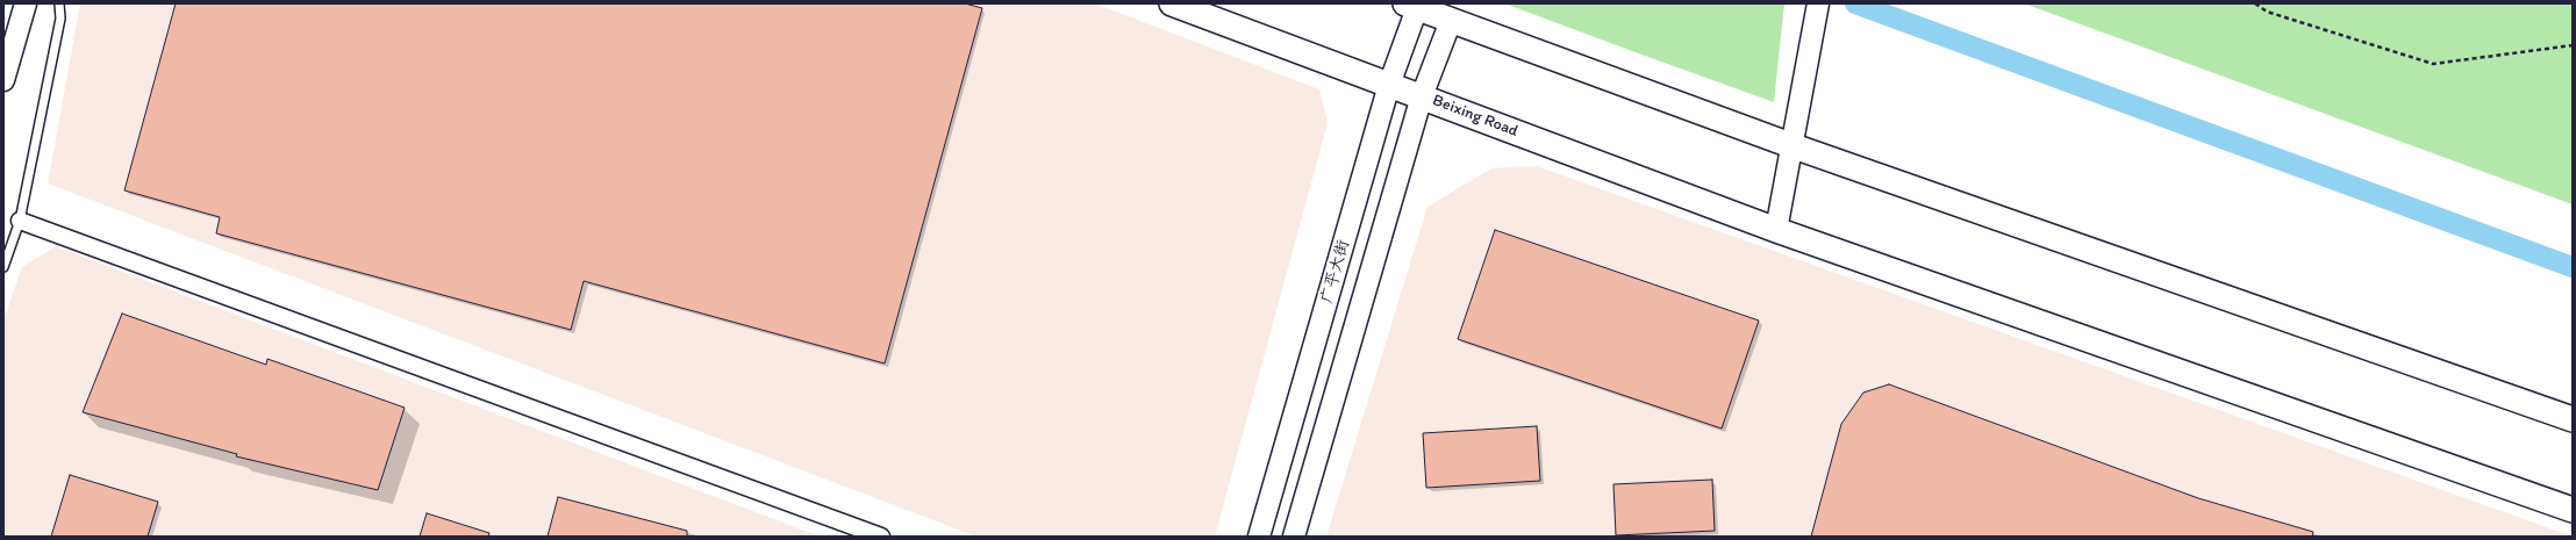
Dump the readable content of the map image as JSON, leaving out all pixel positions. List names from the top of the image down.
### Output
{
  "streets": {
    "main road": ["Beixing Road"],
    "street": ["广平大街"]
  },
  "crossings": [
    ["Beixing Road", "广平大街"]
  ]
}
